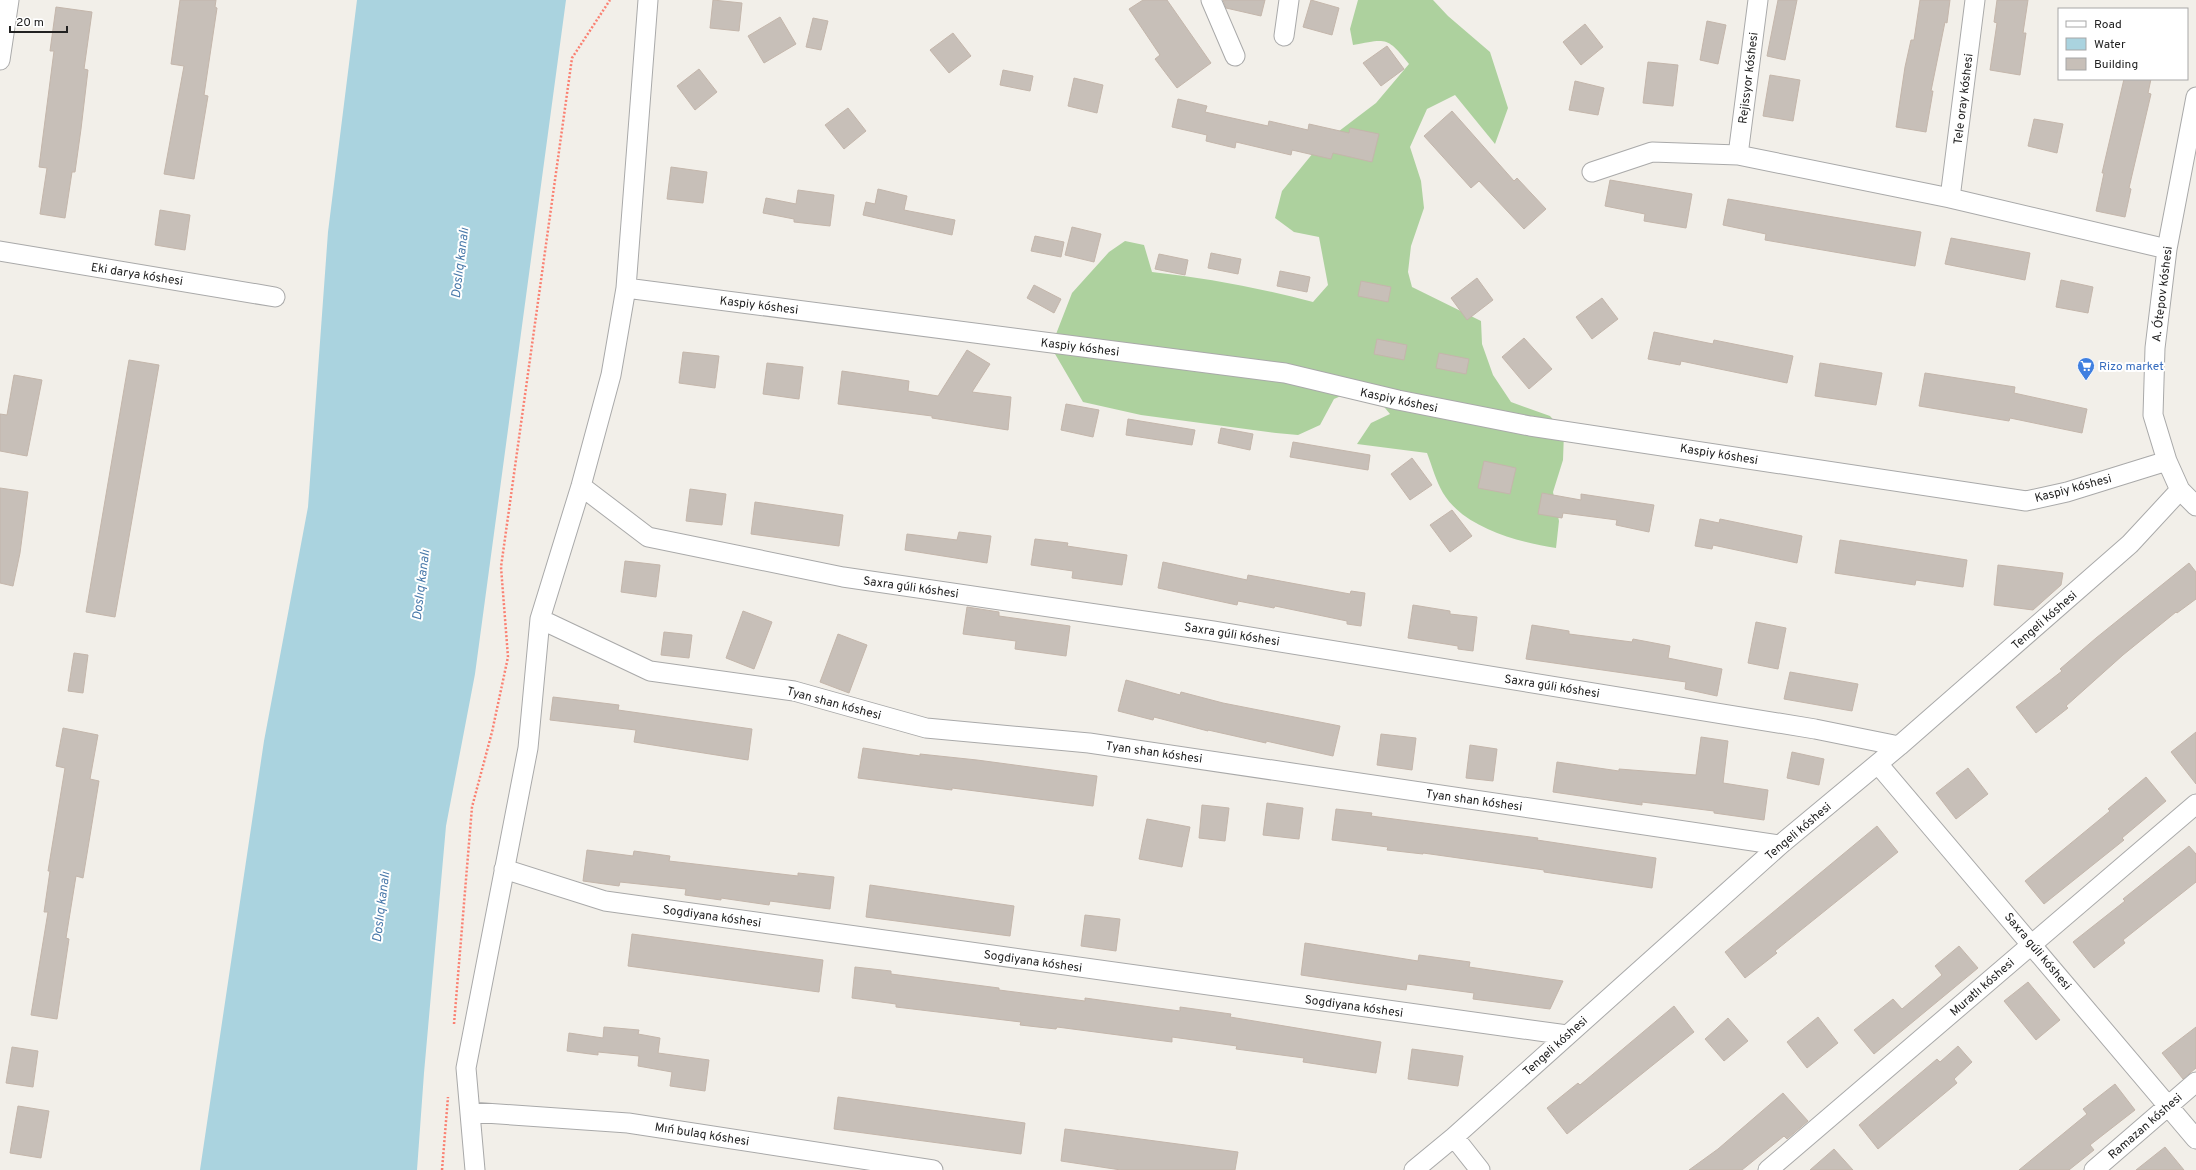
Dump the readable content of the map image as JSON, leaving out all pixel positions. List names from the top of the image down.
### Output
{
  "streets": {
    "street": [
      "Rejissyor kóshesi",
      "Tele oray kóshesi",
      "Eki darya kóshesi",
      "A. Ótepov kóshesi",
      "Kaspiy kóshesi",
      "Saxra gúli kóshesi",
      "Tengeli kóshesi",
      "Tyan shan kóshesi",
      "Sogdiyana kóshesi",
      "Muratlı kóshesi",
      "Ramazan kóshesi",
      "Mıń bulaq kóshesi"
    ]
  },
  "crossings": [
    ["A. Ótepov kóshesi", "Kaspiy kóshesi"],
    ["A. Ótepov kóshesi", "Tengeli kóshesi"],
    ["Saxra gúli kóshesi", "Tengeli kóshesi"],
    ["Saxra gúli kóshesi", "Muratlı kóshesi"],
    ["Saxra gúli kóshesi", "Ramazan kóshesi"],
    ["Tengeli kóshesi", "Tyan shan kóshesi"],
    ["Tengeli kóshesi", "Sogdiyana kóshesi"]
  ],
  "water": ["Doslıq kanalı"],
  "places": {
    "supermarket": ["Rizo market"]
  },
  "legend": ["Road", "Water", "Building"],
  "scale_bar": "20 m"
}
